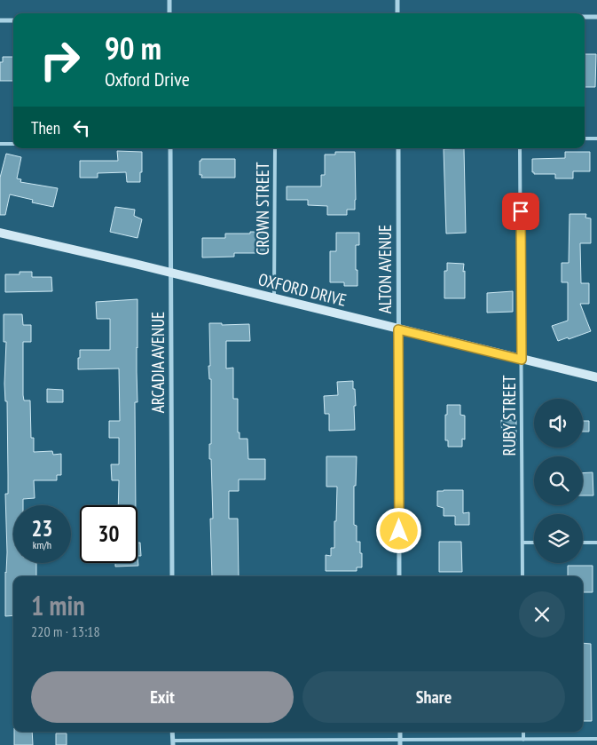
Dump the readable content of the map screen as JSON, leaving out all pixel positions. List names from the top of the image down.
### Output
{
  "streets": {
    "main road": ["OXFORD DRIVE"],
    "street": ["ALTON AVENUE", "ARCADIA AVENUE"],
    "lane": ["CROWN STREET", "RUBY STREET"]
  },
  "crossings": [
    ["CROWN STREET", "OXFORD DRIVE"],
    ["ALTON AVENUE", "OXFORD DRIVE"],
    ["OXFORD DRIVE", "ARCADIA AVENUE"],
    ["OXFORD DRIVE", "RUBY STREET"]
  ],
  "page": {
    "turn": ["90 m", "Oxford Drive"],
    "then": "Then",
    "speed": "23 km/h",
    "limit": "30",
    "heading": ["1 min", "220 m · 13:18"],
    "buttons": ["Exit", "Share"]
  }
}
